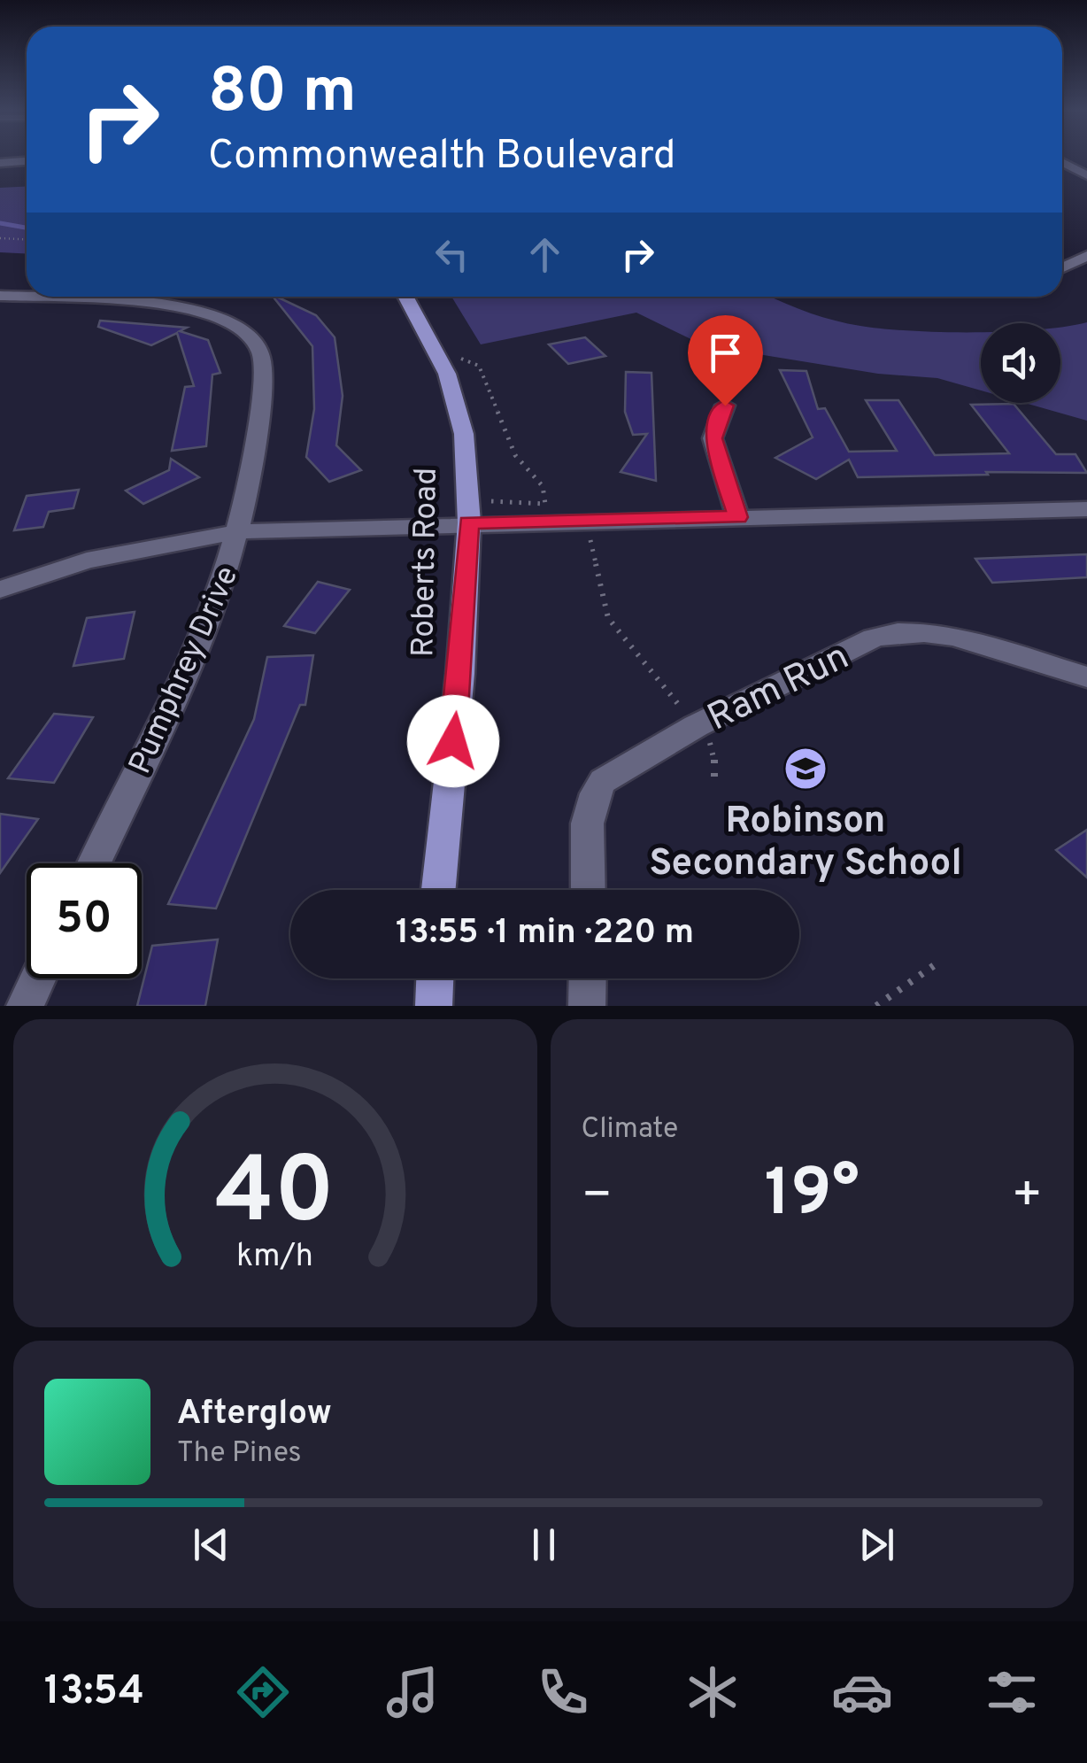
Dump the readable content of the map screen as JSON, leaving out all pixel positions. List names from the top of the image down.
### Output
{
  "streets": {
    "main road": ["Roberts Road"],
    "street": ["Pumphrey Drive", "Ram Run"]
  },
  "places": {
    "school or university": ["Robinson Secondary School"]
  },
  "page": {
    "turn": ["80 m", "Commonwealth Boulevard"],
    "limit": "50",
    "trip": "13:55 · 1 min · 220 m",
    "tile": "Climate",
    "heat": ["−", "19°", "+"],
    "song": ["Afterglow", "The Pines"],
    "tabs": "13:54",
    "gauge": ["40", "km/h"]
  }
}
